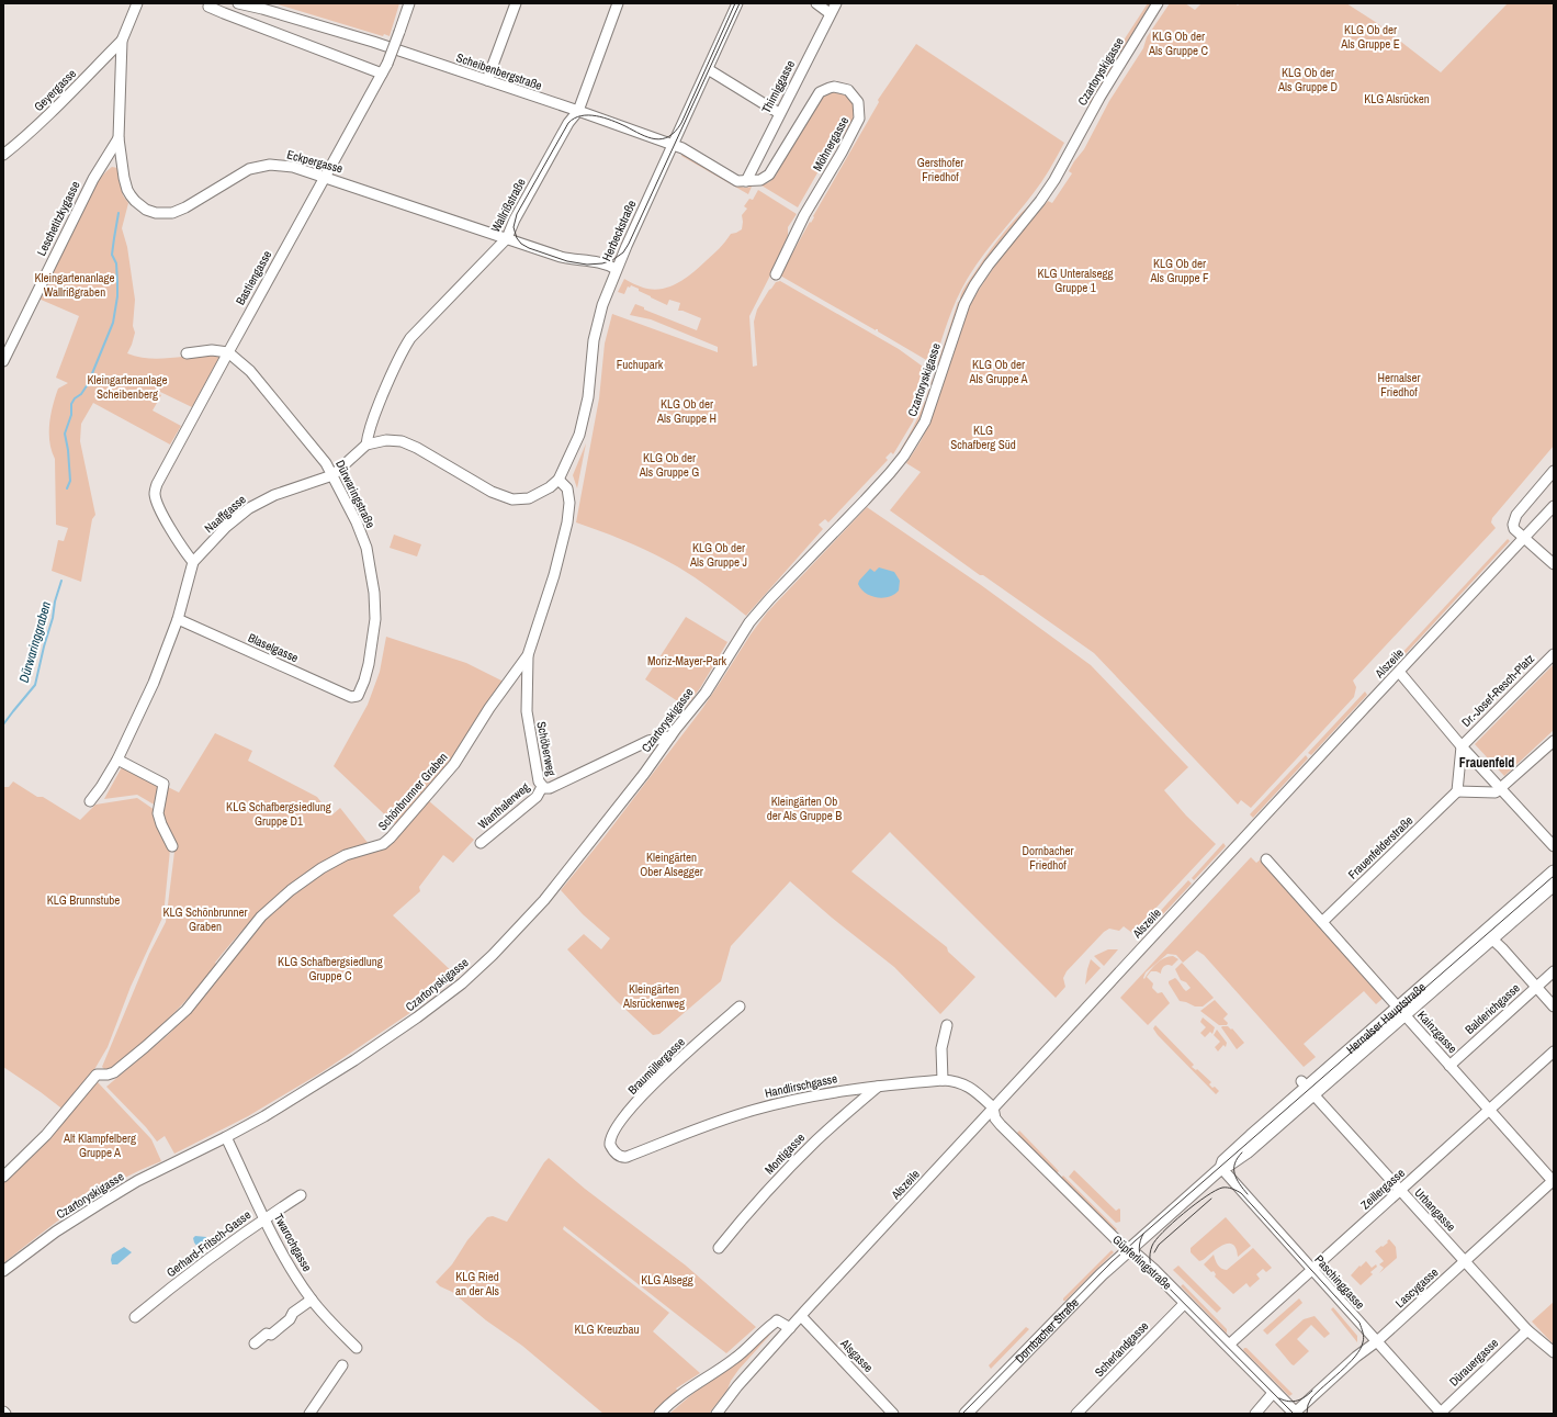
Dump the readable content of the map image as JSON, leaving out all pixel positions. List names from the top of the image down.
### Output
{
  "streets": {
    "main road": ["Hernalser Hauptstraße", "Güpferlingstraße", "Dornbacher Straße"],
    "street": [
      "Scheibenbergstraße",
      "Czartoryskigasse",
      "Thimiggasse",
      "Geyergasse",
      "Möhnergasse",
      "Eckpergasse",
      "Wallrißstraße",
      "Leschetitzkygasse",
      "Herbeckstraße",
      "Bastiengasse",
      "Dürwaringstraße",
      "Naaffgasse",
      "Blaselgasse",
      "Alszeile",
      "Dr.-Josef-Resch-Platz",
      "Schöberweg",
      "Schönbrunner Graben",
      "Wanthalerweg",
      "Frauenfelderstraße",
      "Balderichgasse",
      "Kainzgasse",
      "Braumüllergasse",
      "Handlirschgasse",
      "Montigasse",
      "Zeillergasse",
      "Urbangasse",
      "Twarochgasse",
      "Gerhard-Fritsch-Gasse",
      "Paschinggasse",
      "Lascygasse",
      "Scherlandgasse",
      "Alsgasse",
      "Dürauergasse"
    ]
  },
  "crossings": [
    ["Scheibenbergstraße", "Thimiggasse"],
    ["Scheibenbergstraße", "Möhnergasse"],
    ["Scheibenbergstraße", "Wallrißstraße"],
    ["Scheibenbergstraße", "Herbeckstraße"],
    ["Czartoryskigasse", "Schöberweg"],
    ["Czartoryskigasse", "Twarochgasse"],
    ["Thimiggasse", "Möhnergasse"],
    ["Geyergasse", "Eckpergasse"],
    ["Eckpergasse", "Wallrißstraße"],
    ["Eckpergasse", "Leschetitzkygasse"],
    ["Eckpergasse", "Herbeckstraße"],
    ["Eckpergasse", "Bastiengasse"],
    ["Wallrißstraße", "Naaffgasse"],
    ["Herbeckstraße", "Schönbrunner Graben"],
    ["Bastiengasse", "Dürwaringstraße"],
    ["Bastiengasse", "Naaffgasse"],
    ["Dürwaringstraße", "Naaffgasse"],
    ["Dürwaringstraße", "Blaselgasse"],
    ["Naaffgasse", "Blaselgasse"],
    ["Alszeile", "Handlirschgasse"],
    ["Alszeile", "Güpferlingstraße"],
    ["Alszeile", "Alsgasse"],
    ["Dr.-Josef-Resch-Platz", "Frauenfelderstraße"],
    ["Schöberweg", "Schönbrunner Graben"],
    ["Schöberweg", "Wanthalerweg"],
    ["Frauenfelderstraße", "Kainzgasse"],
    ["Balderichgasse", "Kainzgasse"],
    ["Hernalser Hauptstraße", "Kainzgasse"],
    ["Hernalser Hauptstraße", "Urbangasse"],
    ["Hernalser Hauptstraße", "Güpferlingstraße"],
    ["Hernalser Hauptstraße", "Paschinggasse"],
    ["Hernalser Hauptstraße", "Dornbacher Straße"],
    ["Kainzgasse", "Zeillergasse"],
    ["Kainzgasse", "Lascygasse"],
    ["Braumüllergasse", "Handlirschgasse"],
    ["Handlirschgasse", "Montigasse"],
    ["Handlirschgasse", "Güpferlingstraße"],
    ["Zeillergasse", "Urbangasse"],
    ["Zeillergasse", "Güpferlingstraße"],
    ["Zeillergasse", "Paschinggasse"],
    ["Urbangasse", "Lascygasse"],
    ["Urbangasse", "Dürauergasse"],
    ["Twarochgasse", "Gerhard-Fritsch-Gasse"],
    ["Güpferlingstraße", "Lascygasse"],
    ["Güpferlingstraße", "Dornbacher Straße"],
    ["Güpferlingstraße", "Scherlandgasse"],
    ["Paschinggasse", "Lascygasse"],
    ["Paschinggasse", "Dürauergasse"]
  ],
  "districts": ["Frauenfeld"],
  "water": ["Dürwaringgraben"],
  "parks": [
    "KLG Ob der Als Gruppe E",
    "KLG Ob der Als Gruppe C",
    "KLG Ob der Als Gruppe D",
    "KLG Alsrücken",
    "Gersthofer Friedhof",
    "KLG Ob der Als Gruppe F",
    "KLG Unteralsegg Gruppe 1",
    "Kleingartenanlage Wallrißgraben",
    "Fuchupark",
    "KLG Ob der Als Gruppe A",
    "Hernalser Friedhof",
    "Kleingartenanlage Scheibenberg",
    "KLG Ob der Als Gruppe H",
    "KLG Schafberg Süd",
    "KLG Ob der Als Gruppe G",
    "KLG Ob der Als Gruppe J",
    "Moriz-Mayer-Park",
    "Kleingärten Ob der Als Gruppe B",
    "KLG Schafbergsiedlung Gruppe D1",
    "Dornbacher Friedhof",
    "Kleingärten Ober Alsegger",
    "KLG Brunnstube",
    "KLG Schönbrunner Graben",
    "KLG Schafbergsiedlung Gruppe C",
    "Kleingärten Alsrückenweg",
    "Alt Klampfelberg Gruppe A",
    "KLG Ried an der Als",
    "KLG Alsegg",
    "KLG Kreuzbau"
  ]
}
